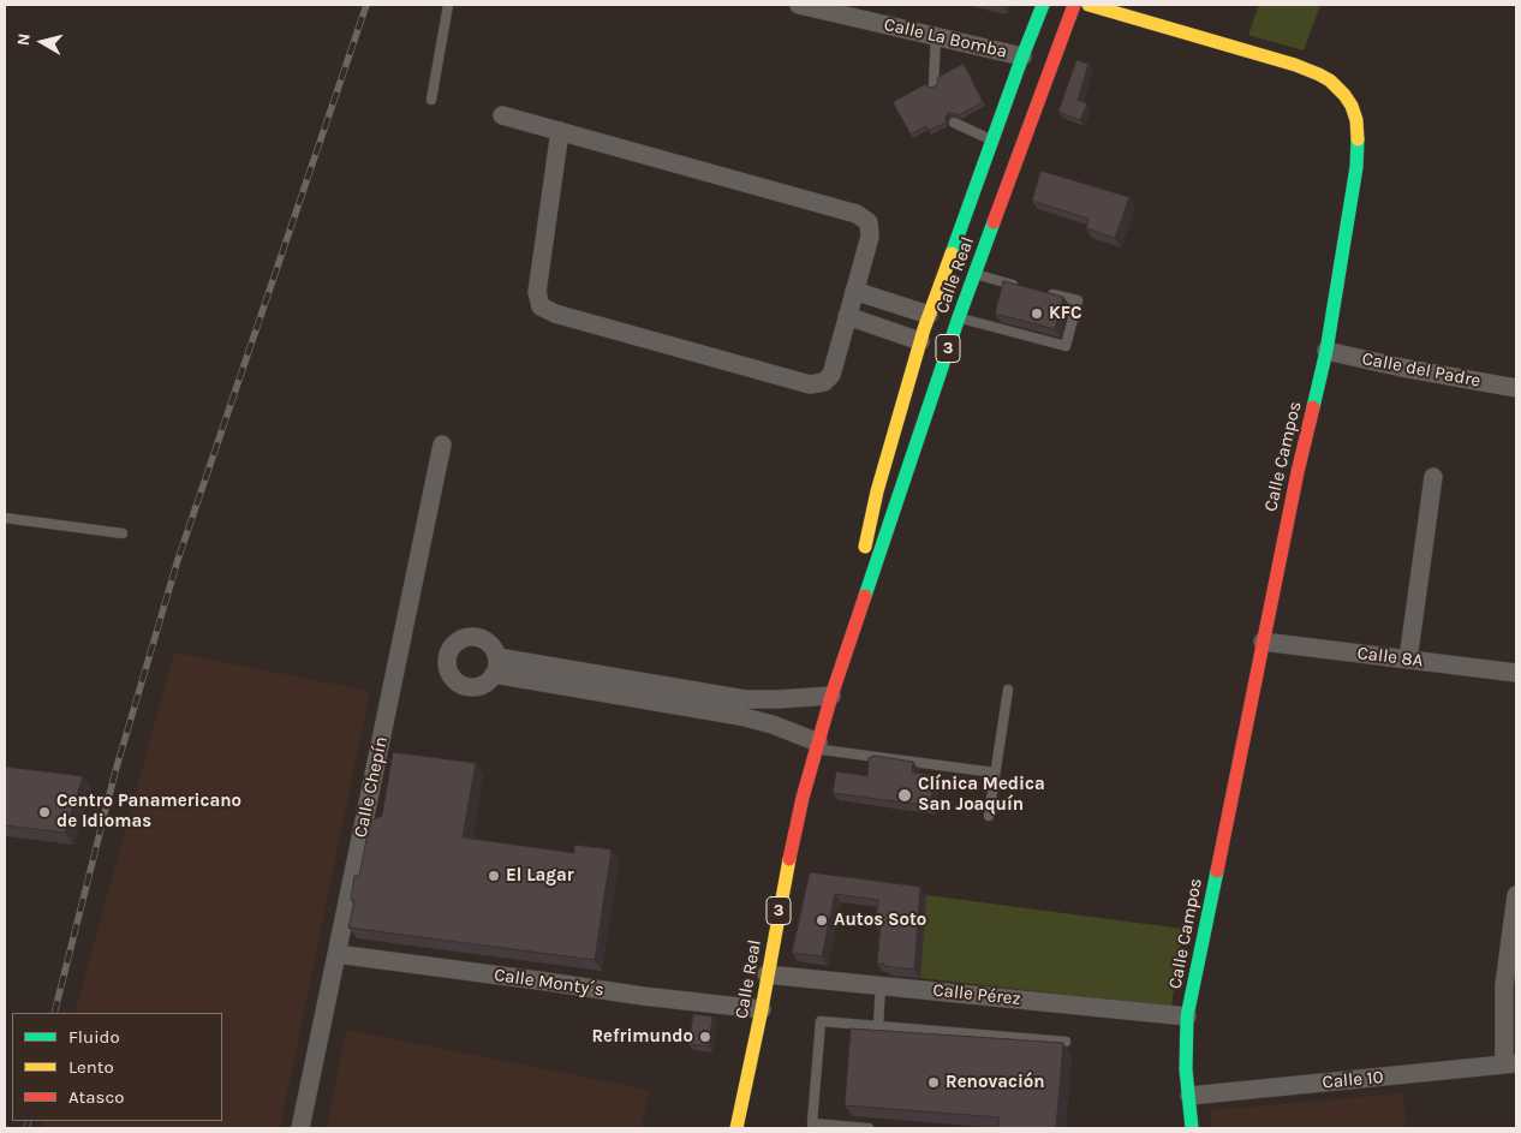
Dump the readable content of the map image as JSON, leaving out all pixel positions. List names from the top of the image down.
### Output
{
  "streets": {
    "main road": ["Calle Real", "3", "Calle Campos"],
    "street": [
      "Calle La Bomba",
      "Calle del Padre",
      "Calle 8A",
      "Calle Chepín",
      "Calle Monty´s",
      "Calle Pérez",
      "Calle 10"
    ]
  },
  "crossings": [
    ["Calle La Bomba", "Calle Real"],
    ["Calle Real", "Calle Monty´s"],
    ["Calle Real", "Calle Pérez"],
    ["Calle del Padre", "Calle Campos"],
    ["Calle Campos", "Calle 8A"],
    ["Calle Campos", "Calle Pérez"],
    ["Calle Campos", "Calle 10"],
    ["Calle Chepín", "Calle Monty´s"]
  ],
  "places": [
    "KFC",
    "Clínica Medica San Joaquín",
    "Centro Panamericano de Idiomas",
    "El Lagar",
    "Autos Soto",
    "Refrimundo",
    "Renovación"
  ],
  "legend": ["Fluido", "Lento", "Atasco"],
  "north": "left"
}
